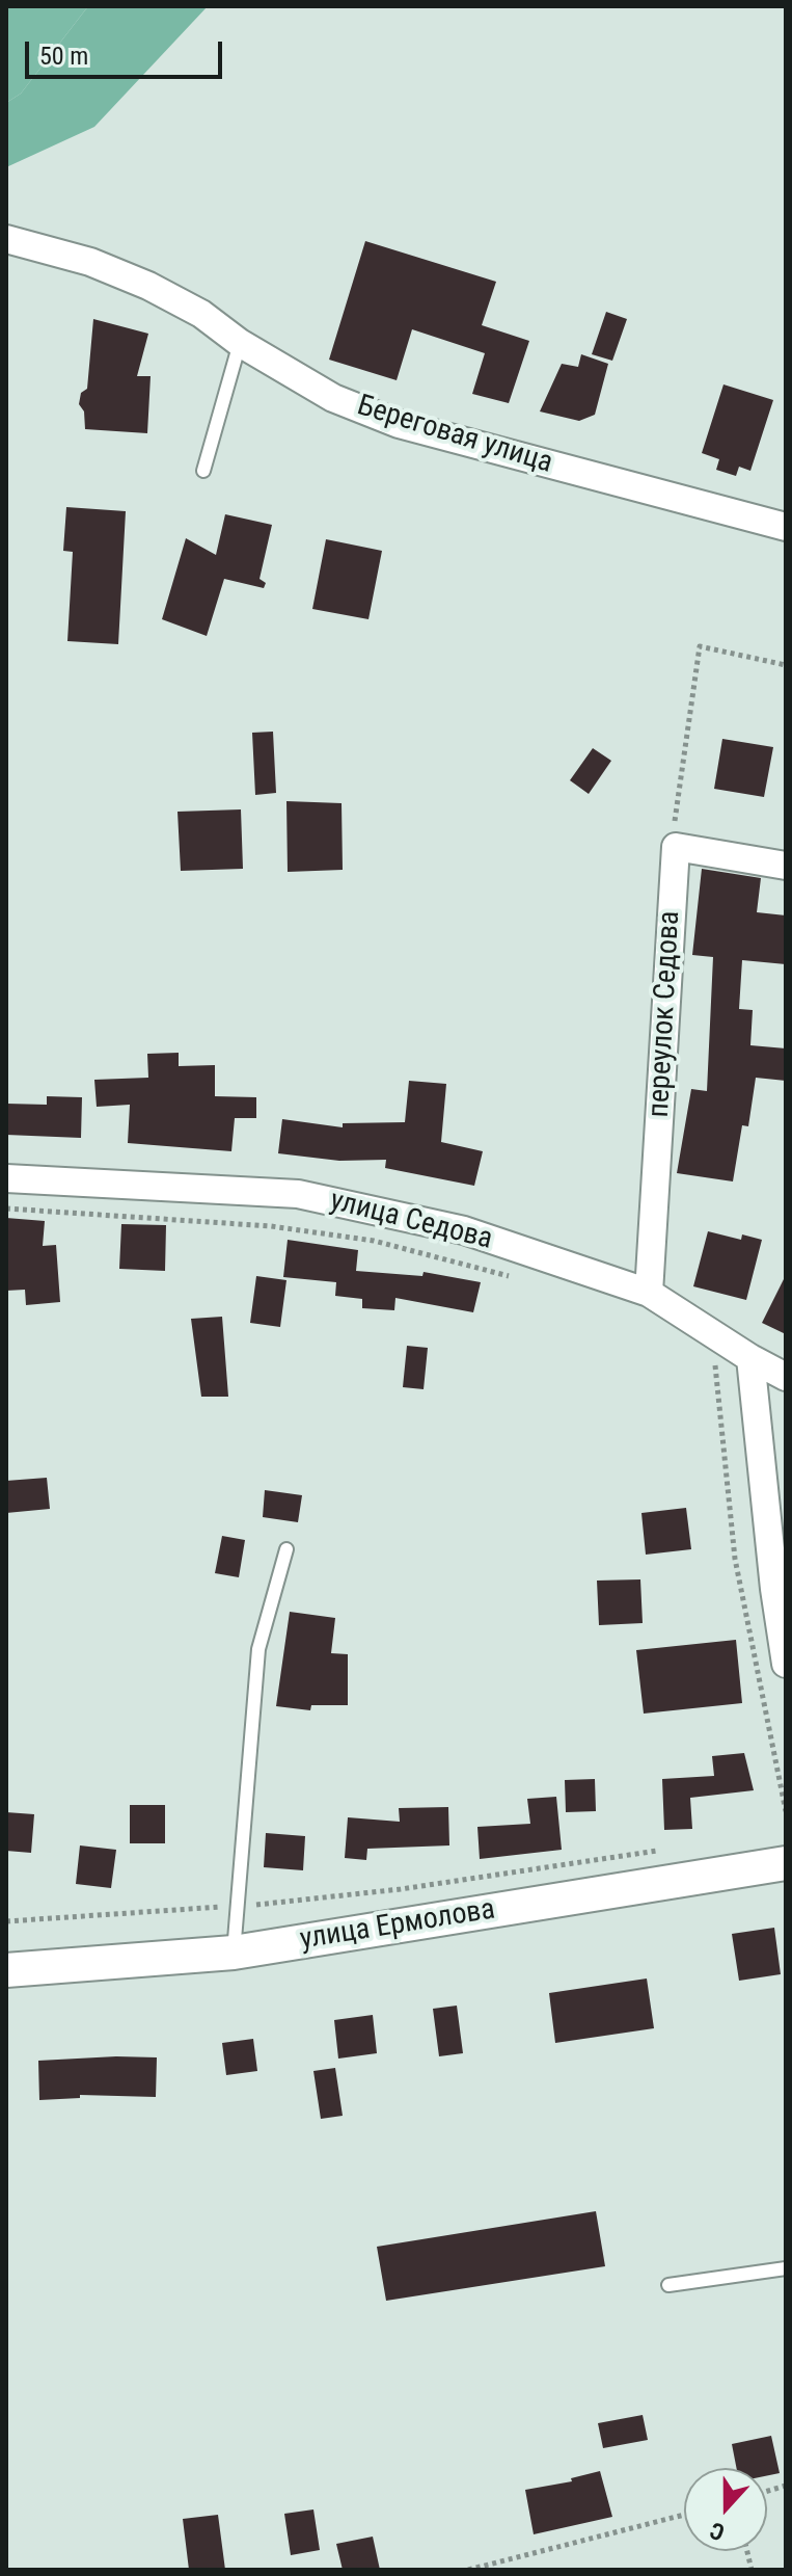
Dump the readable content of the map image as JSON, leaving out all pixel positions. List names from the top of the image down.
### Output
{
  "streets": {
    "street": [
      "Береговая улица",
      "переулок Седова",
      "улица Седова",
      "улица Ермолова"
    ]
  },
  "crossings": [
    ["переулок Седова", "улица Седова"]
  ],
  "scale_bar": "50 m",
  "north": "bottom"
}
